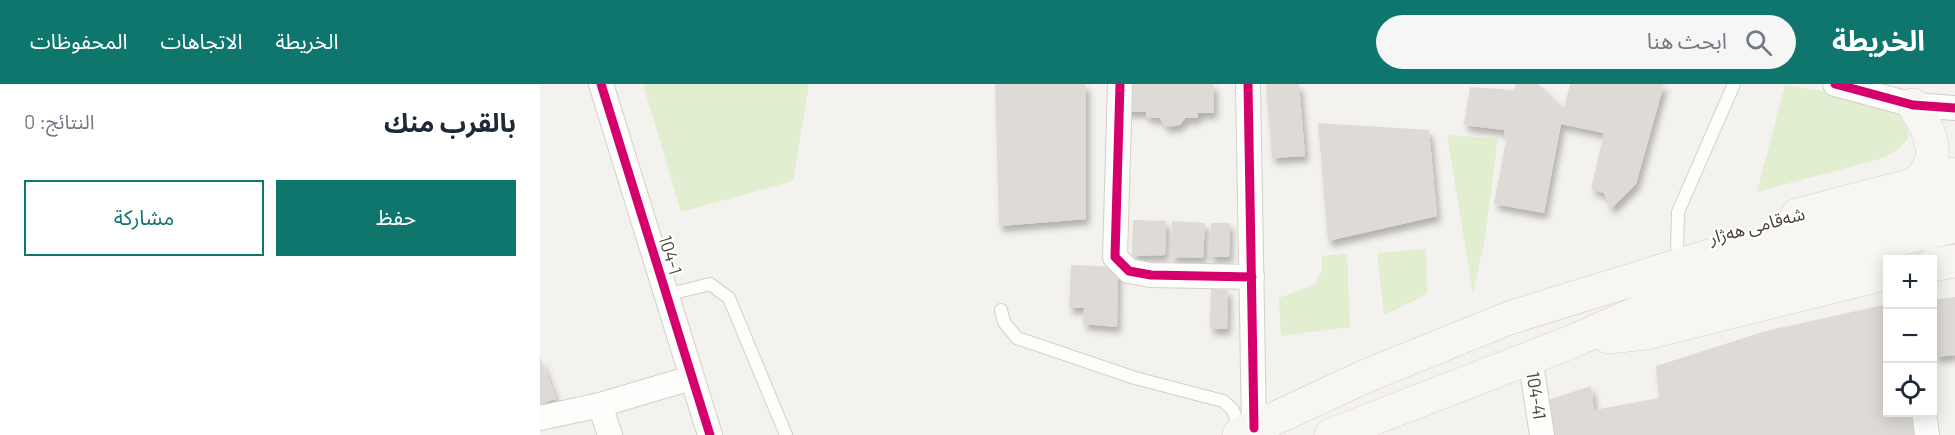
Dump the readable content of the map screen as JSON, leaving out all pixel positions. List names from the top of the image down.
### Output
{
  "streets": {
    "main road": ["شەقامی هەژار"],
    "street": ["104-1", "104-41"]
  },
  "page": {
    "header": "الخريطة",
    "search": "ابحث هنا",
    "nav": ["الخريطة", "الاتجاهات", "المحفوظات"],
    "heading": ["بالقرب منك", "النتائج: 0"],
    "buttons": ["حفظ", "مشاركة"],
    "map_buttons": ["+", "−"]
  }
}
